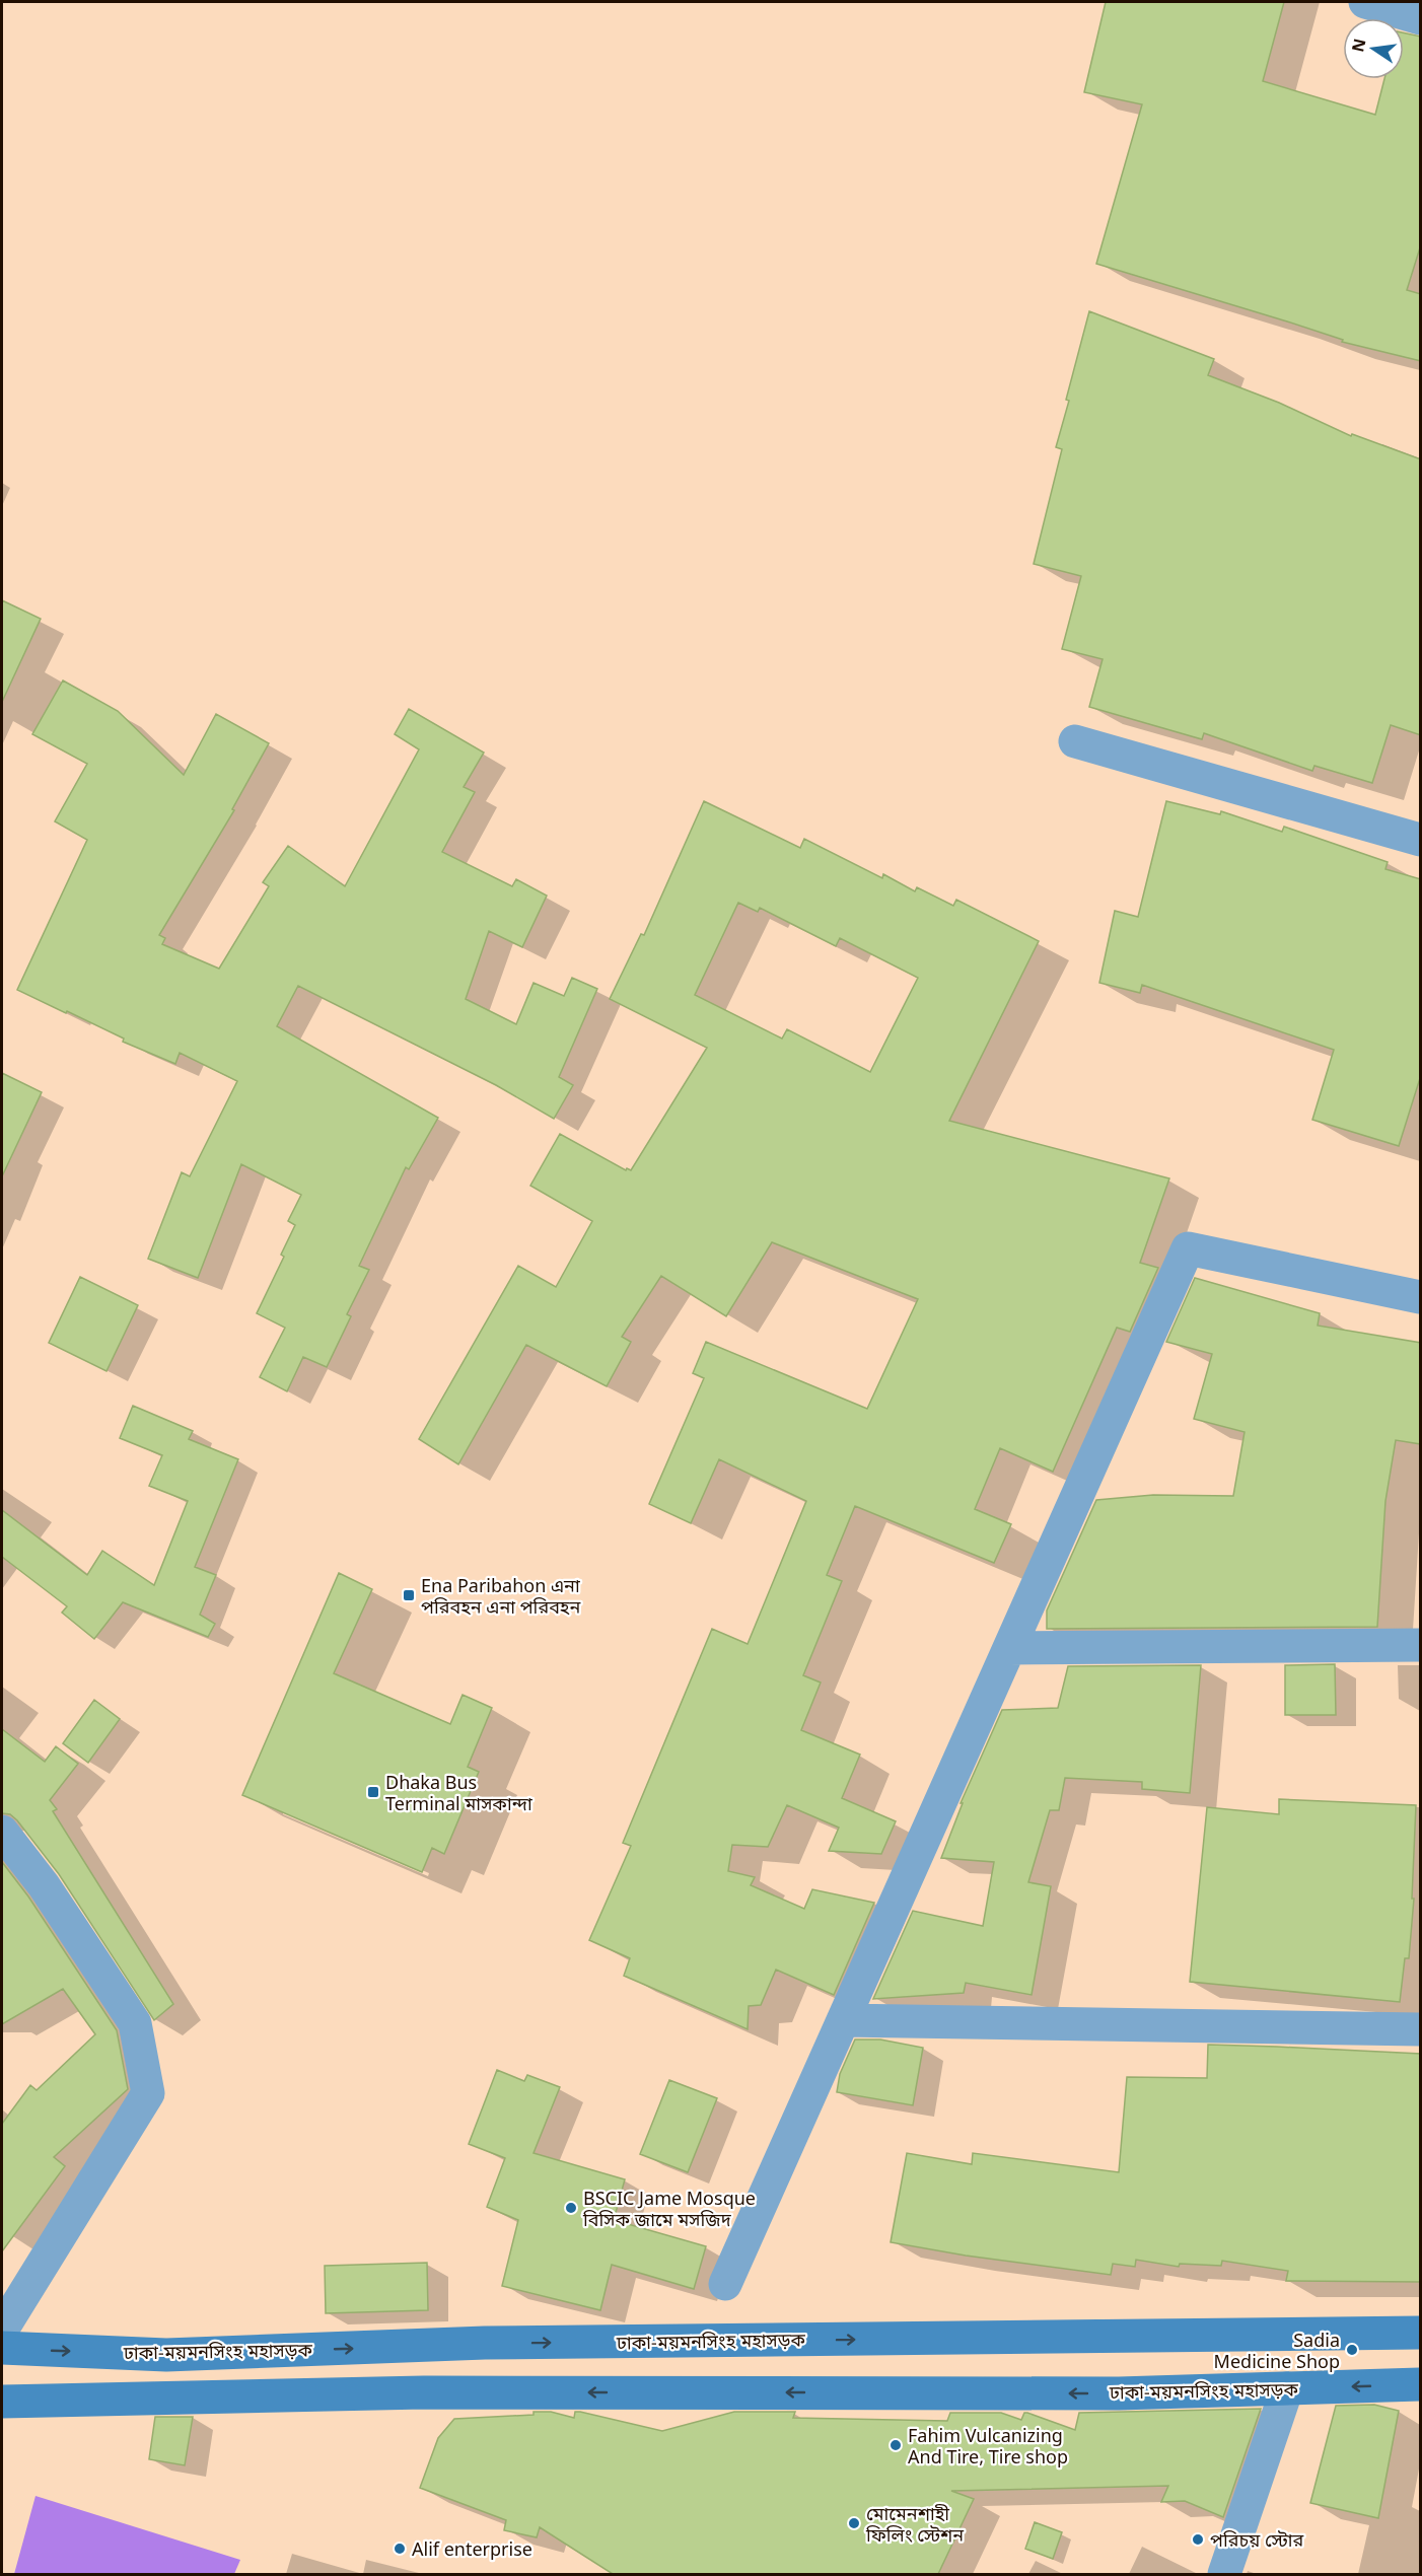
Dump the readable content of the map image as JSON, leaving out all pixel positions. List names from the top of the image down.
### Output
{
  "streets": {
    "main road": ["ঢাকা-ময়মনসিংহ মহাসড়ক"]
  },
  "places": {
    "transit": ["Ena Paribahon এনা পরিবহন এনা পরিবহন", "Dhaka Bus Terminal মাসকান্দা"],
    "other": [
      "BSCIC Jame Mosque বিসিক জামে মসজিদ",
      "Sadia Medicine Shop",
      "Fahim Vulcanizing And Tire, Tire shop",
      "মোমেনশাহী ফিলিং স্টেশন",
      "পরিচয় স্টোর",
      "Alif enterprise"
    ]
  },
  "north": "left"
}
